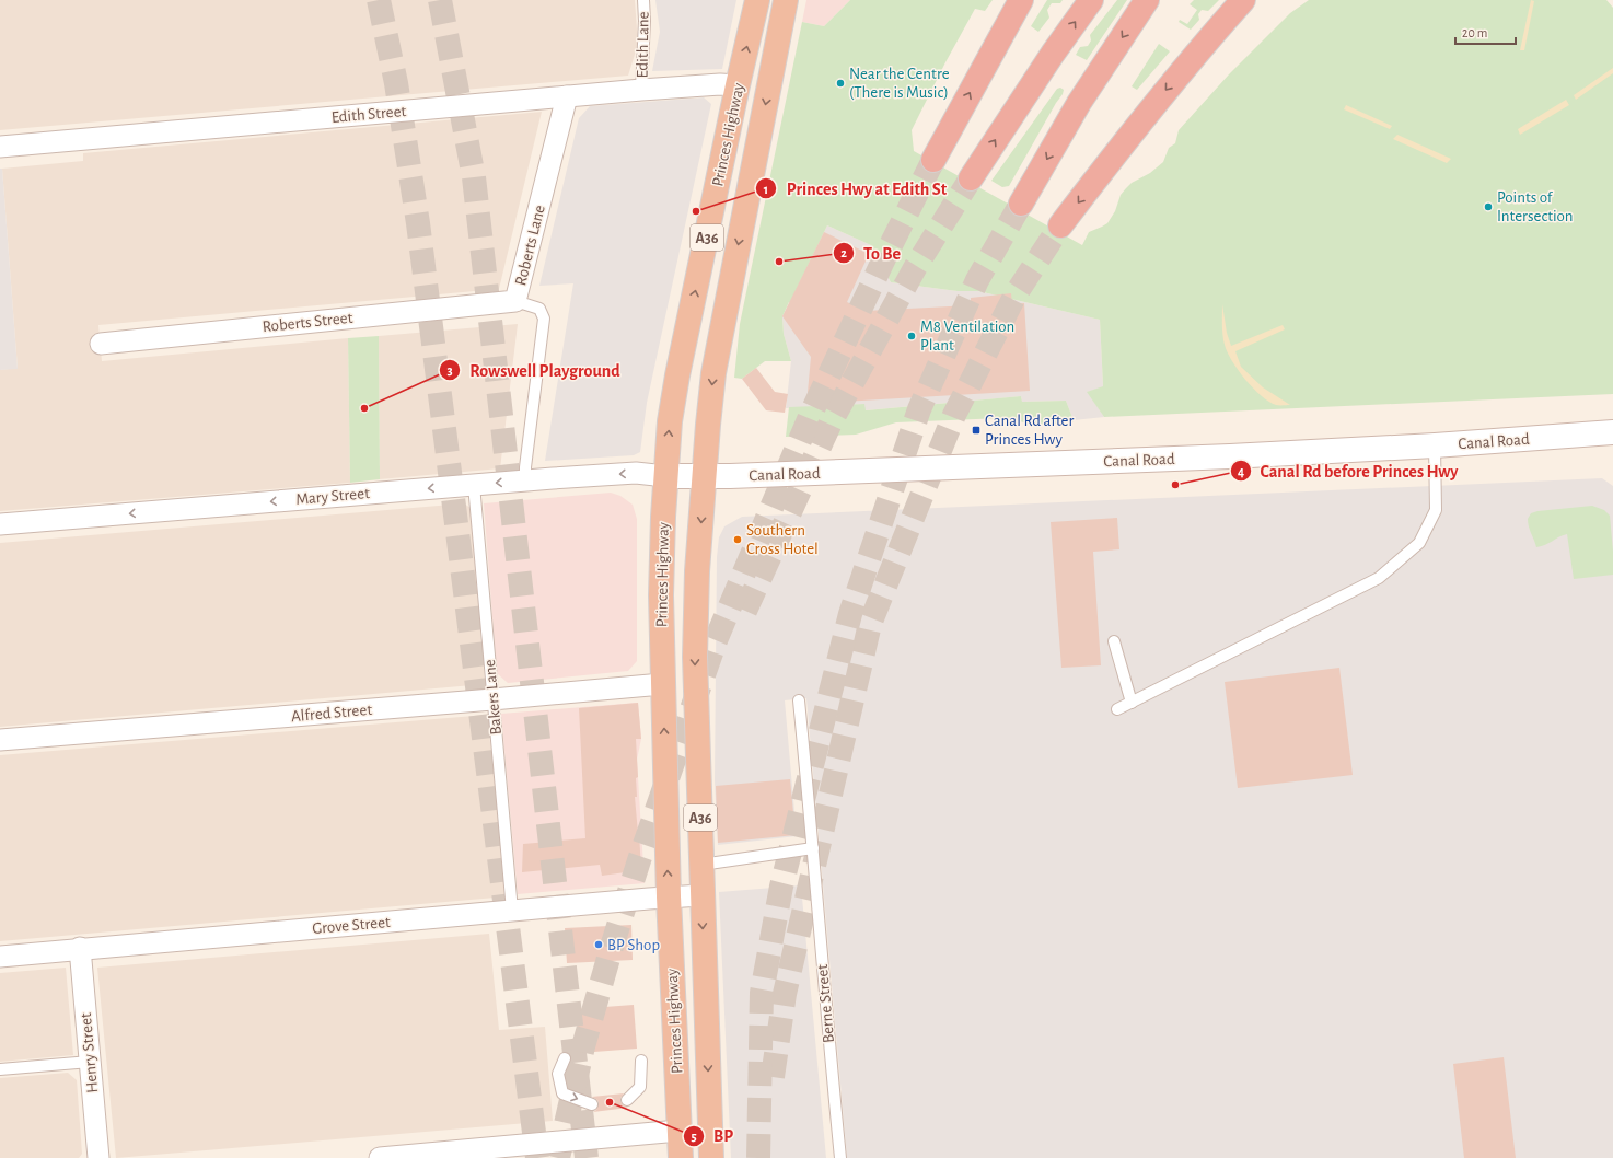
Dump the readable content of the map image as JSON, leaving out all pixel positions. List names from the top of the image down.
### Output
{
  "streets": {
    "highway": ["Princes Highway", "A36"],
    "main road": ["Canal Road"],
    "street": [
      "Edith Street",
      "Roberts Lane",
      "Roberts Street",
      "Mary Street",
      "Alfred Street",
      "Grove Street",
      "Henry Street"
    ],
    "lane": ["Edith Lane", "Bakers Lane", "Berne Street"]
  },
  "crossings": [
    ["Edith Lane", "Edith Street"],
    ["Edith Street", "Princes Highway"],
    ["Edith Street", "Roberts Lane"],
    ["Princes Highway", "Canal Road"],
    ["Princes Highway", "Mary Street"],
    ["Princes Highway", "Alfred Street"],
    ["Princes Highway", "Grove Street"],
    ["Roberts Lane", "Roberts Street"],
    ["Roberts Lane", "Mary Street"],
    ["Canal Road", "Mary Street"],
    ["Mary Street", "Bakers Lane"],
    ["Bakers Lane", "Alfred Street"],
    ["Bakers Lane", "Grove Street"],
    ["Grove Street", "Henry Street"]
  ],
  "one_way": ["Mary Street"],
  "places": {
    "other": [
      "Near the Centre (There is Music)",
      "Points of Intersection",
      "Princes Hwy at Edith St",
      "To Be",
      "M8 Ventilation Plant",
      "Rowswell Playground",
      "Canal Rd before Princes Hwy",
      "Southern Cross Hotel",
      "BP Shop",
      "BP"
    ],
    "transit": ["Canal Rd after Princes Hwy"]
  },
  "scale_bar": "20 m"
}
